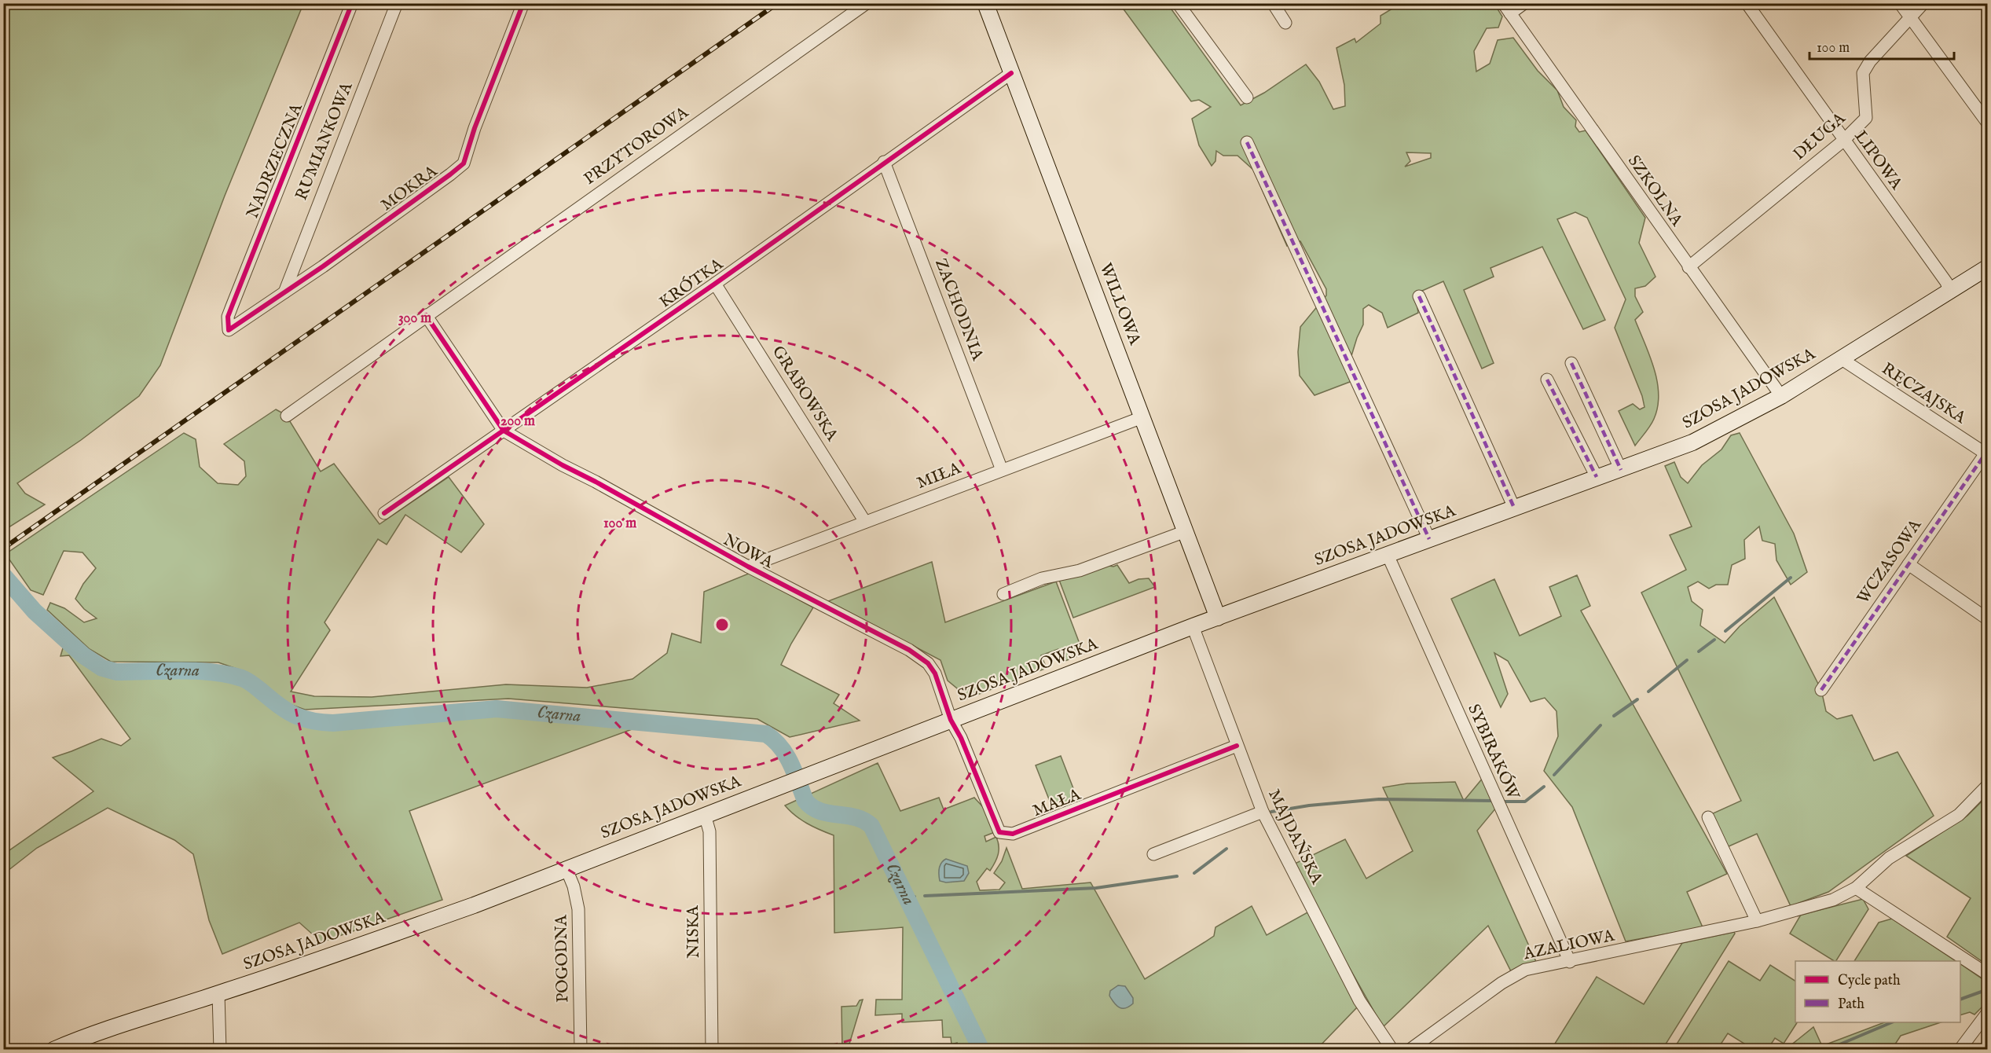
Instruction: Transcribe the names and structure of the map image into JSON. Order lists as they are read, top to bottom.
{
  "streets": {
    "main road": ["WILLOWA", "SZOSA JADOWSKA"],
    "street": [
      "DŁUGA",
      "RUMIANKOWA",
      "PRZYTOROWA",
      "LIPOWA",
      "NADRZECZNA",
      "MOKRA",
      "SZKOLNA",
      "KRÓTKA",
      "ZACHODNIA",
      "GRABOWSKA",
      "RĘCZAJSKA",
      "MIŁA",
      "NOWA",
      "WCZASOWA",
      "SYBIRAKÓW",
      "MAŁA",
      "MAJDAŃSKA",
      "NISKA",
      "AZALIOWA",
      "POGODNA"
    ]
  },
  "crossings": [
    ["DŁUGA", "LIPOWA"],
    ["DŁUGA", "SZKOLNA"],
    ["RUMIANKOWA", "MOKRA"],
    ["LIPOWA", "SZOSA JADOWSKA"],
    ["NADRZECZNA", "MOKRA"],
    ["SZKOLNA", "SZOSA JADOWSKA"],
    ["KRÓTKA", "WILLOWA"],
    ["KRÓTKA", "ZACHODNIA"],
    ["KRÓTKA", "GRABOWSKA"],
    ["KRÓTKA", "NOWA"],
    ["WILLOWA", "SZOSA JADOWSKA"],
    ["WILLOWA", "MIŁA"],
    ["ZACHODNIA", "MIŁA"],
    ["SZOSA JADOWSKA", "RĘCZAJSKA"],
    ["SZOSA JADOWSKA", "NOWA"],
    ["SZOSA JADOWSKA", "SYBIRAKÓW"],
    ["SZOSA JADOWSKA", "MAŁA"],
    ["SZOSA JADOWSKA", "MAJDAŃSKA"],
    ["SZOSA JADOWSKA", "NISKA"],
    ["SZOSA JADOWSKA", "POGODNA"],
    ["GRABOWSKA", "MIŁA"],
    ["RĘCZAJSKA", "WCZASOWA"],
    ["MIŁA", "NOWA"],
    ["NOWA", "MAŁA"],
    ["SYBIRAKÓW", "AZALIOWA"],
    ["MAŁA", "MAJDAŃSKA"]
  ],
  "water": ["Czarna"],
  "legend": ["Cycle path", "Path"],
  "scale_bar": "100 m",
  "rings": ["300 m", "200 m", "100 m"]
}
